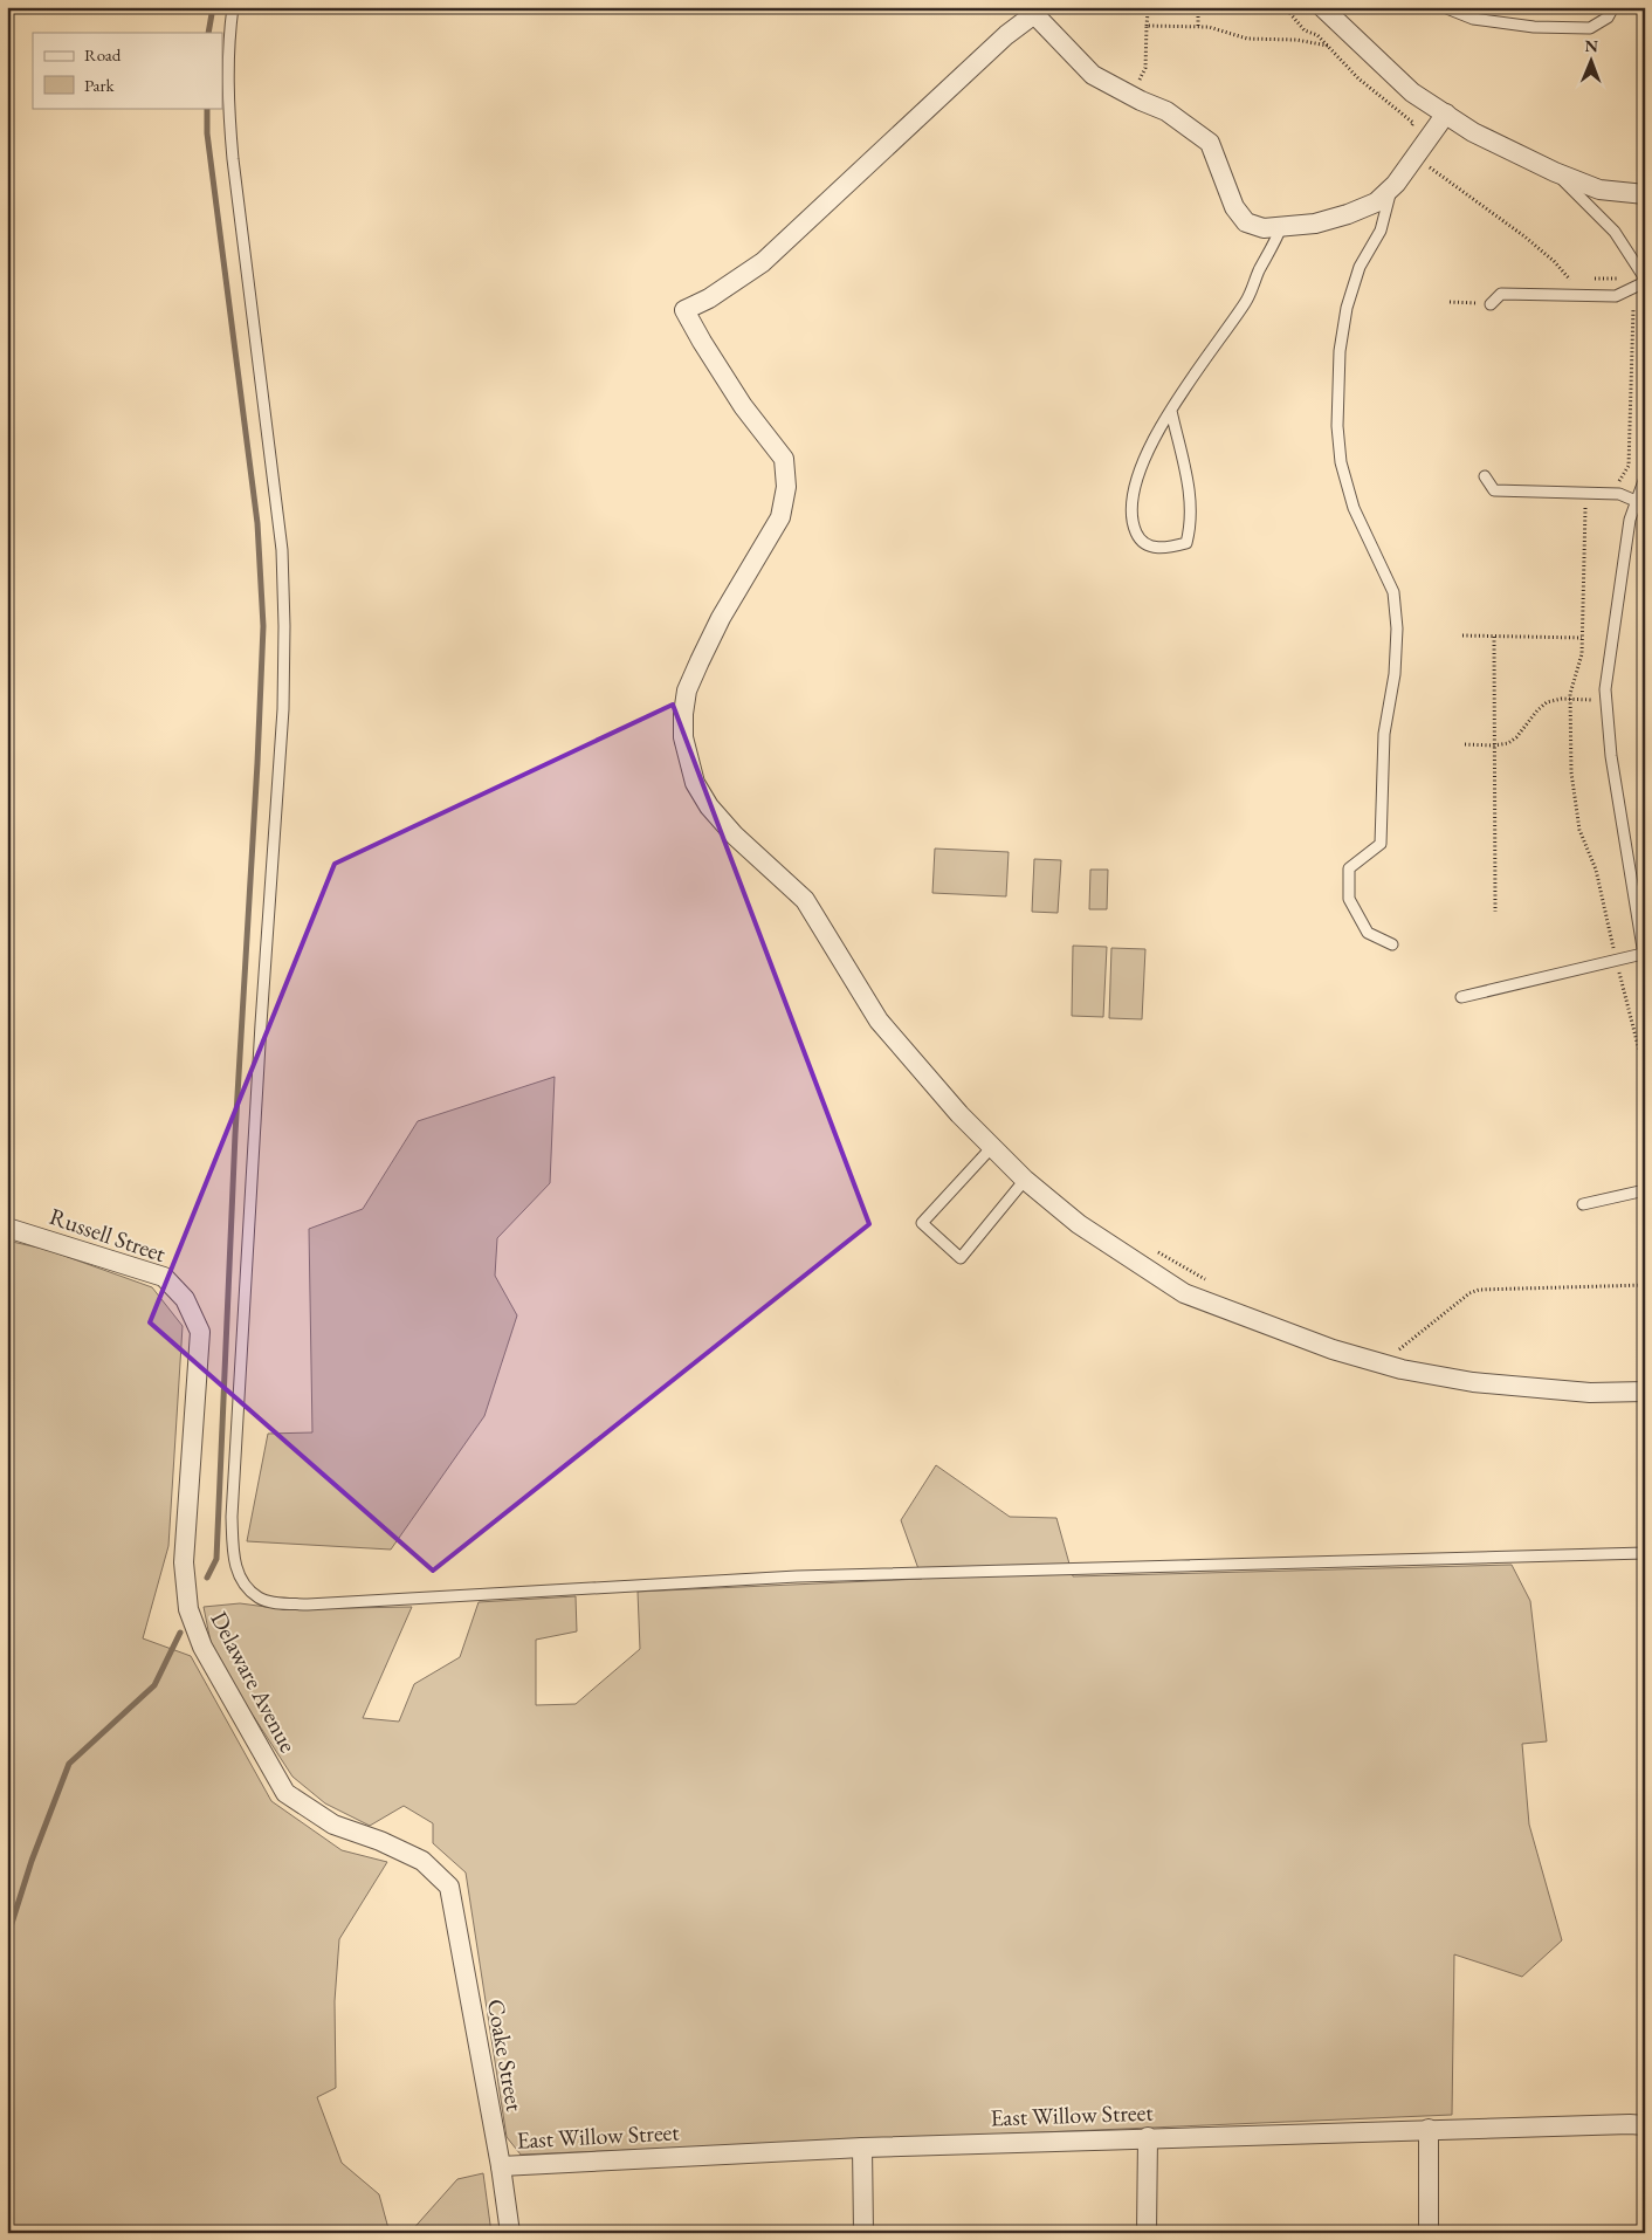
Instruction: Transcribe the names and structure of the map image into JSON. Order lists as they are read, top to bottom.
{
  "streets": {
    "street": [
      "Russell Street",
      "Delaware Avenue",
      "Coake Street",
      "East Willow Street"
    ]
  },
  "crossings": [
    ["Russell Street", "Delaware Avenue"],
    ["Delaware Avenue", "Coake Street"],
    ["Coake Street", "East Willow Street"]
  ],
  "legend": ["Road", "Park"],
  "north": "top"
}
